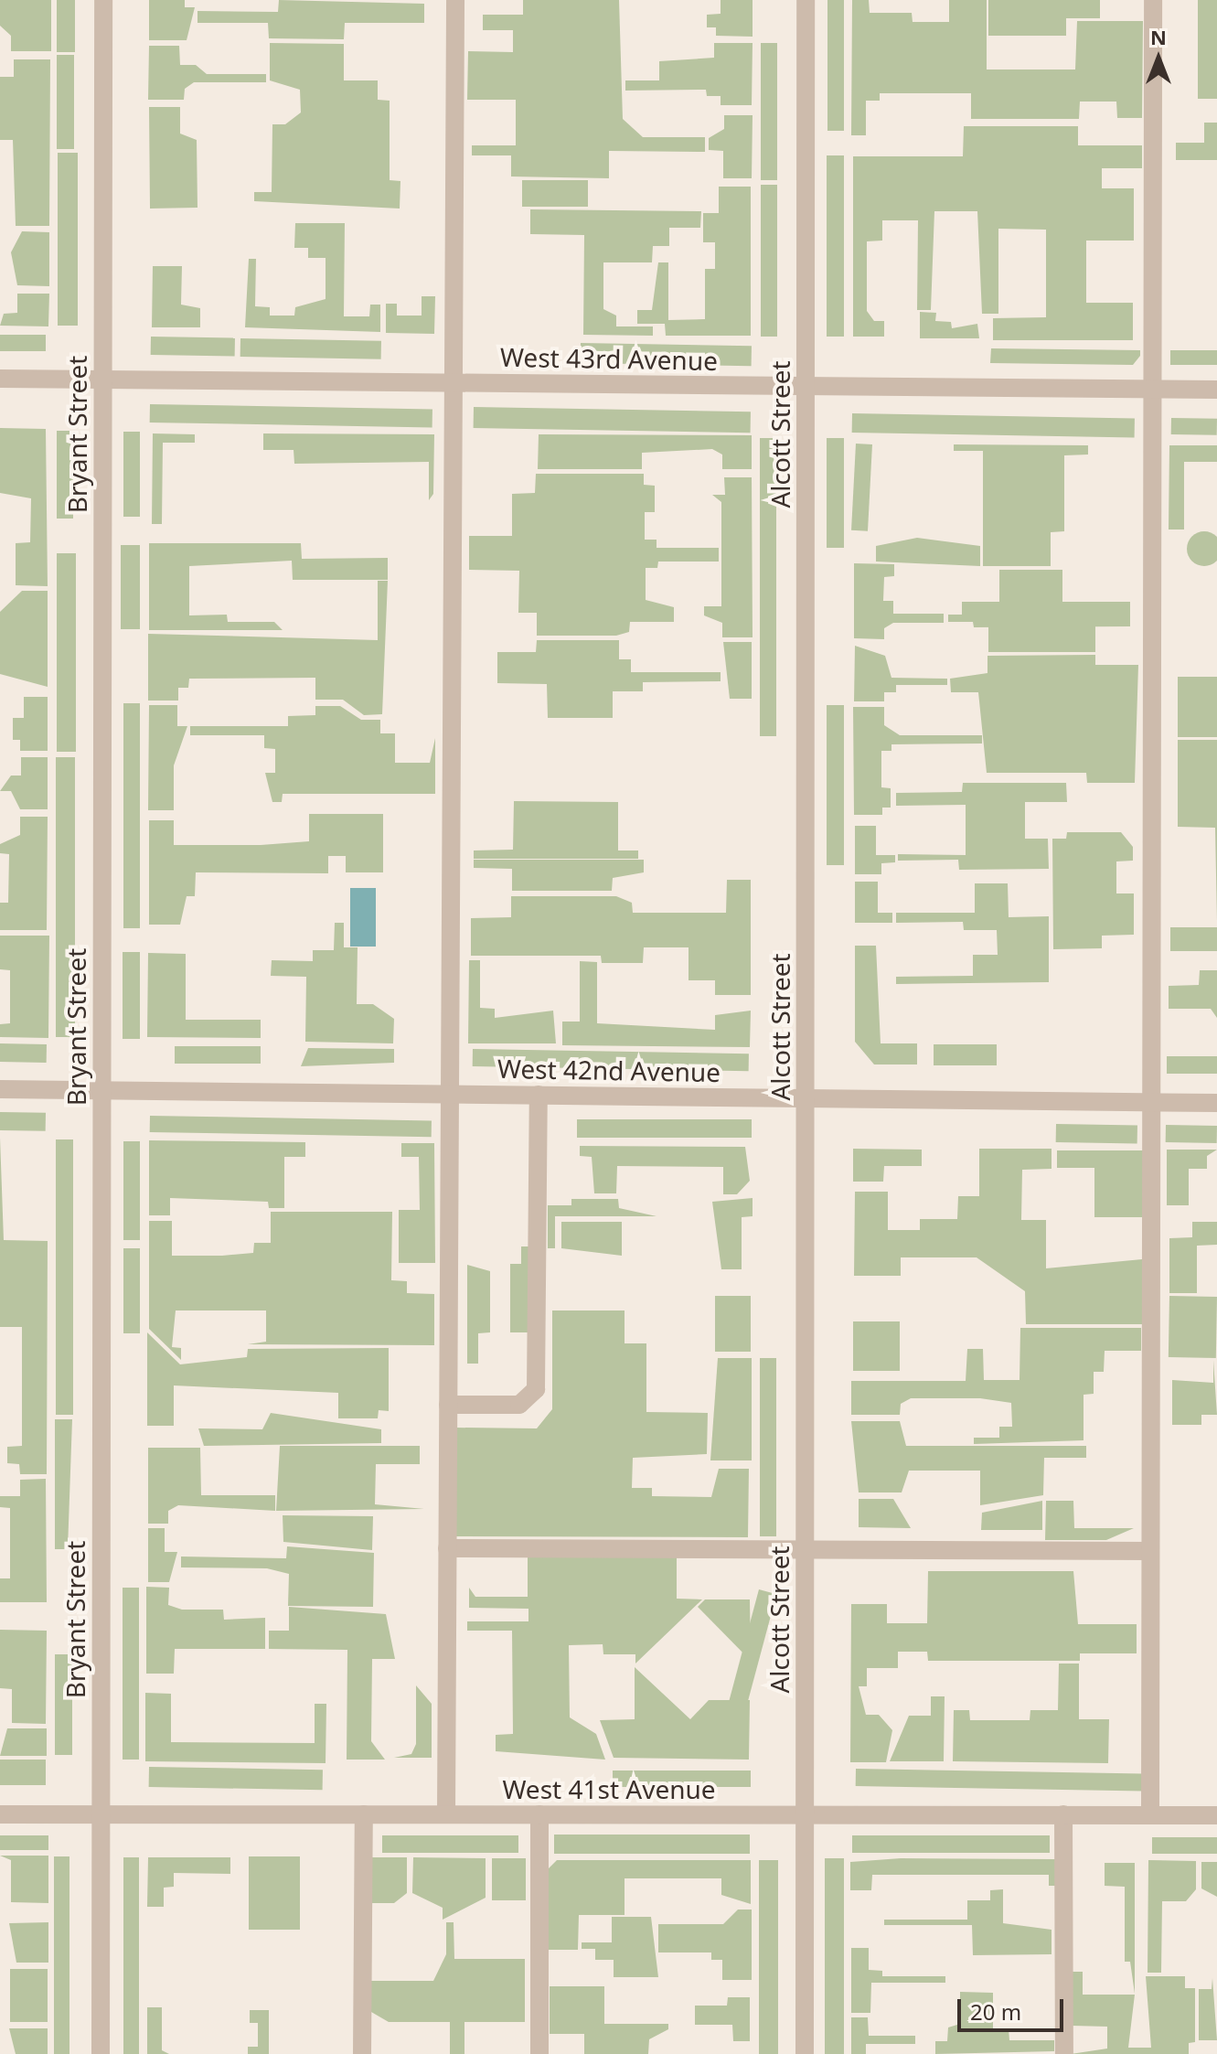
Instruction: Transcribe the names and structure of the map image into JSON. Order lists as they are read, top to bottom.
{
  "streets": {
    "street": [
      "West 43rd Avenue",
      "Bryant Street",
      "Alcott Street",
      "West 42nd Avenue",
      "West 41st Avenue"
    ]
  },
  "crossings": [
    ["West 43rd Avenue", "Bryant Street"],
    ["West 43rd Avenue", "Alcott Street"],
    ["Bryant Street", "West 42nd Avenue"],
    ["Bryant Street", "West 41st Avenue"],
    ["Alcott Street", "West 42nd Avenue"],
    ["Alcott Street", "West 41st Avenue"]
  ],
  "scale_bar": "20 m",
  "north": "top"
}
